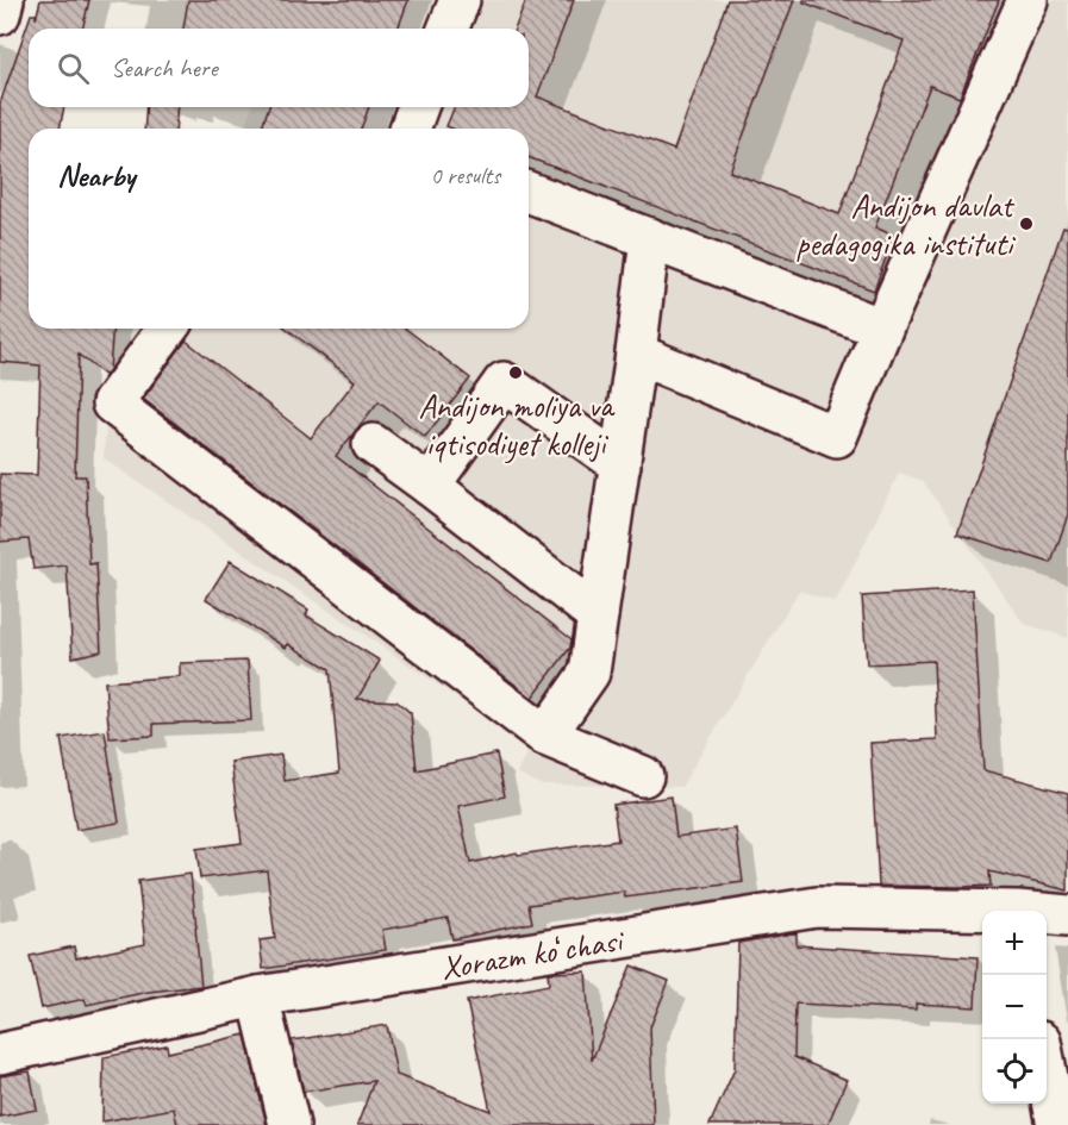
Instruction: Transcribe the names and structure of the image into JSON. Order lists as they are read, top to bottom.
{
  "streets": {
    "street": ["Xorazm koʻchasi"]
  },
  "places": ["Andijon davlat pedagogika instituti", "Andijon moliya va iqtisodiyet kolleji"],
  "page": {
    "search": "Search here",
    "heading": ["Nearby", "0 results"],
    "map_buttons": ["+", "−"]
  }
}
